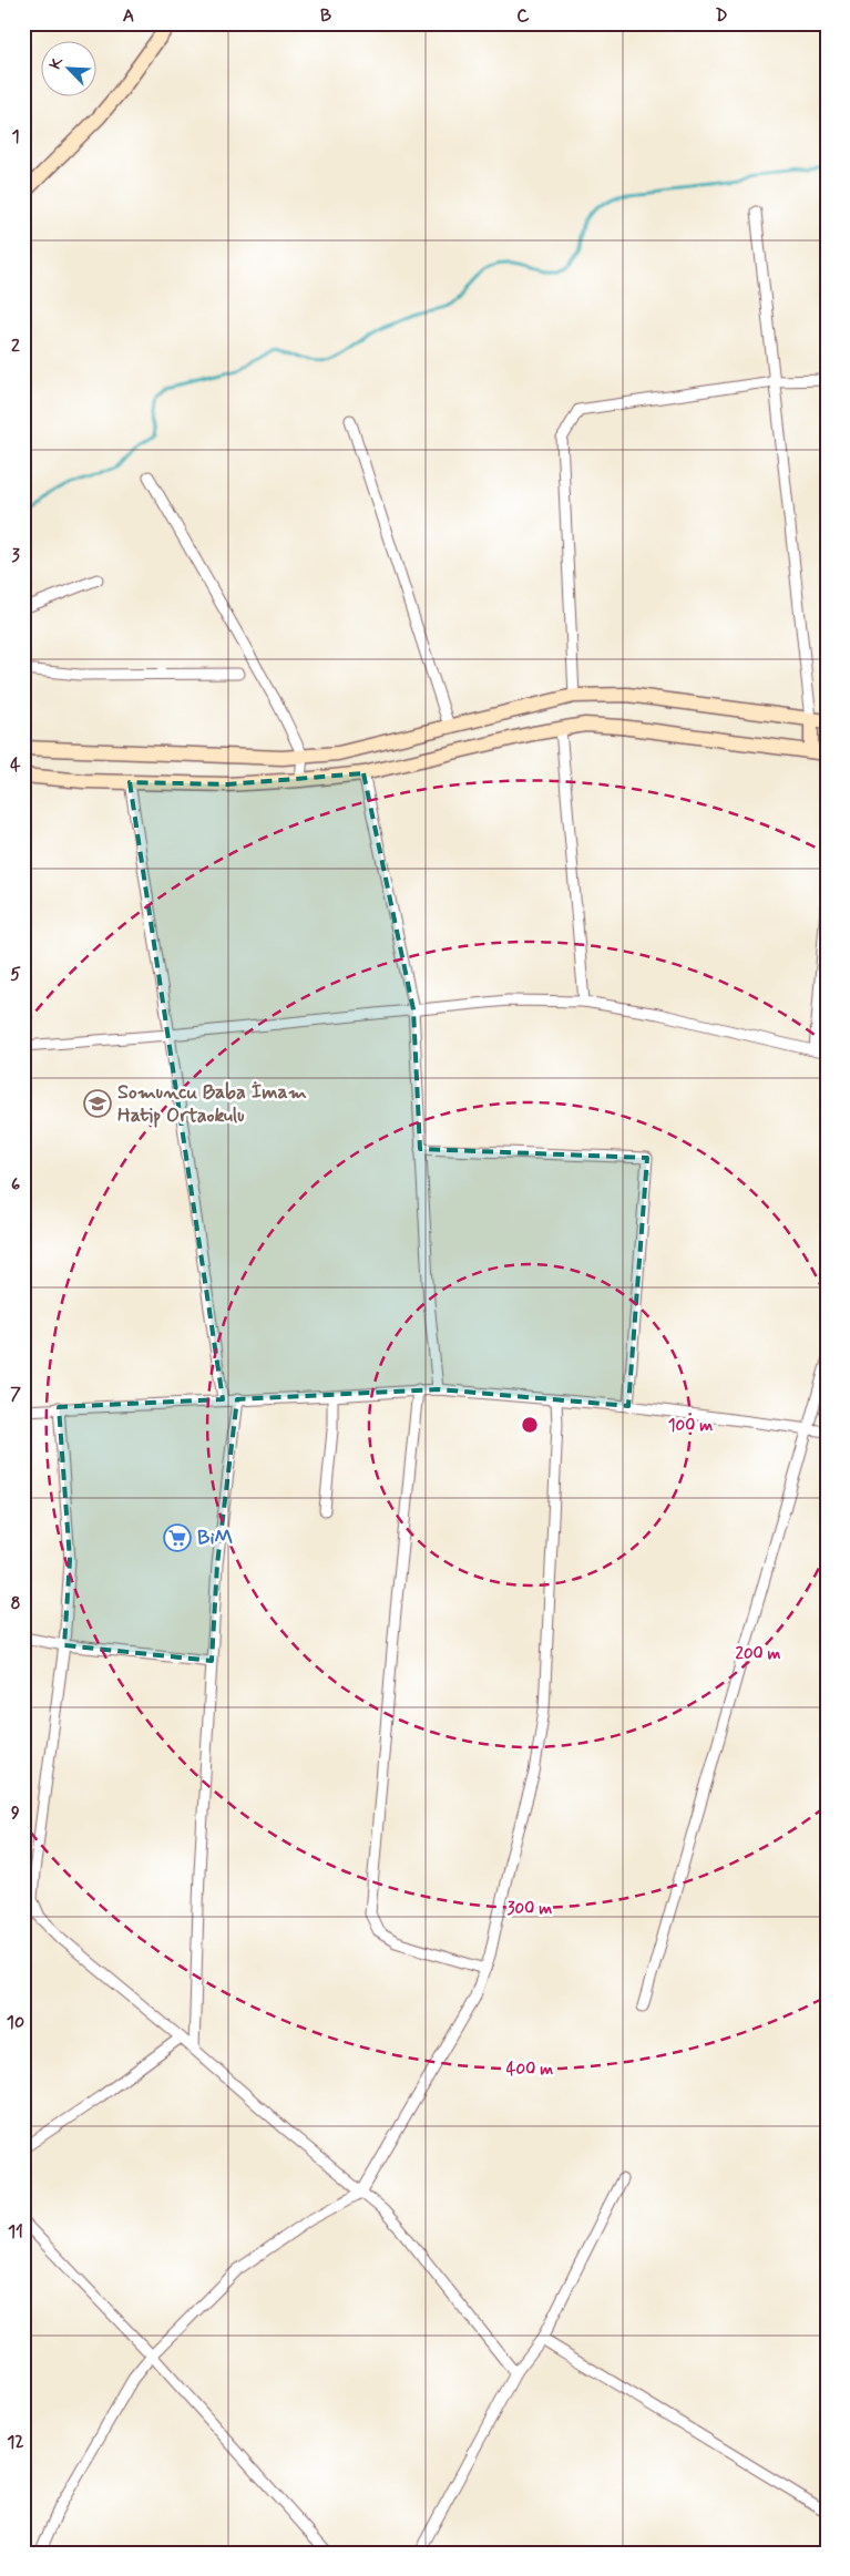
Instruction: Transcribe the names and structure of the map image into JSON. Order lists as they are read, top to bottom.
{
  "places": {
    "school or university": ["Somuncu Baba İmam Hatip Ortaokulu"],
    "supermarket": ["BiM"]
  },
  "north": "top left",
  "grid": {
    "columns": [
      "A",
      "B",
      "C",
      "D"
    ],
    "rows": [
      "1",
      "2",
      "3",
      "4",
      "5",
      "6",
      "7",
      "8",
      "9",
      "10",
      "11",
      "12"
    ]
  },
  "rings": [
    "100 m",
    "200 m",
    "300 m",
    "400 m"
  ]
}
